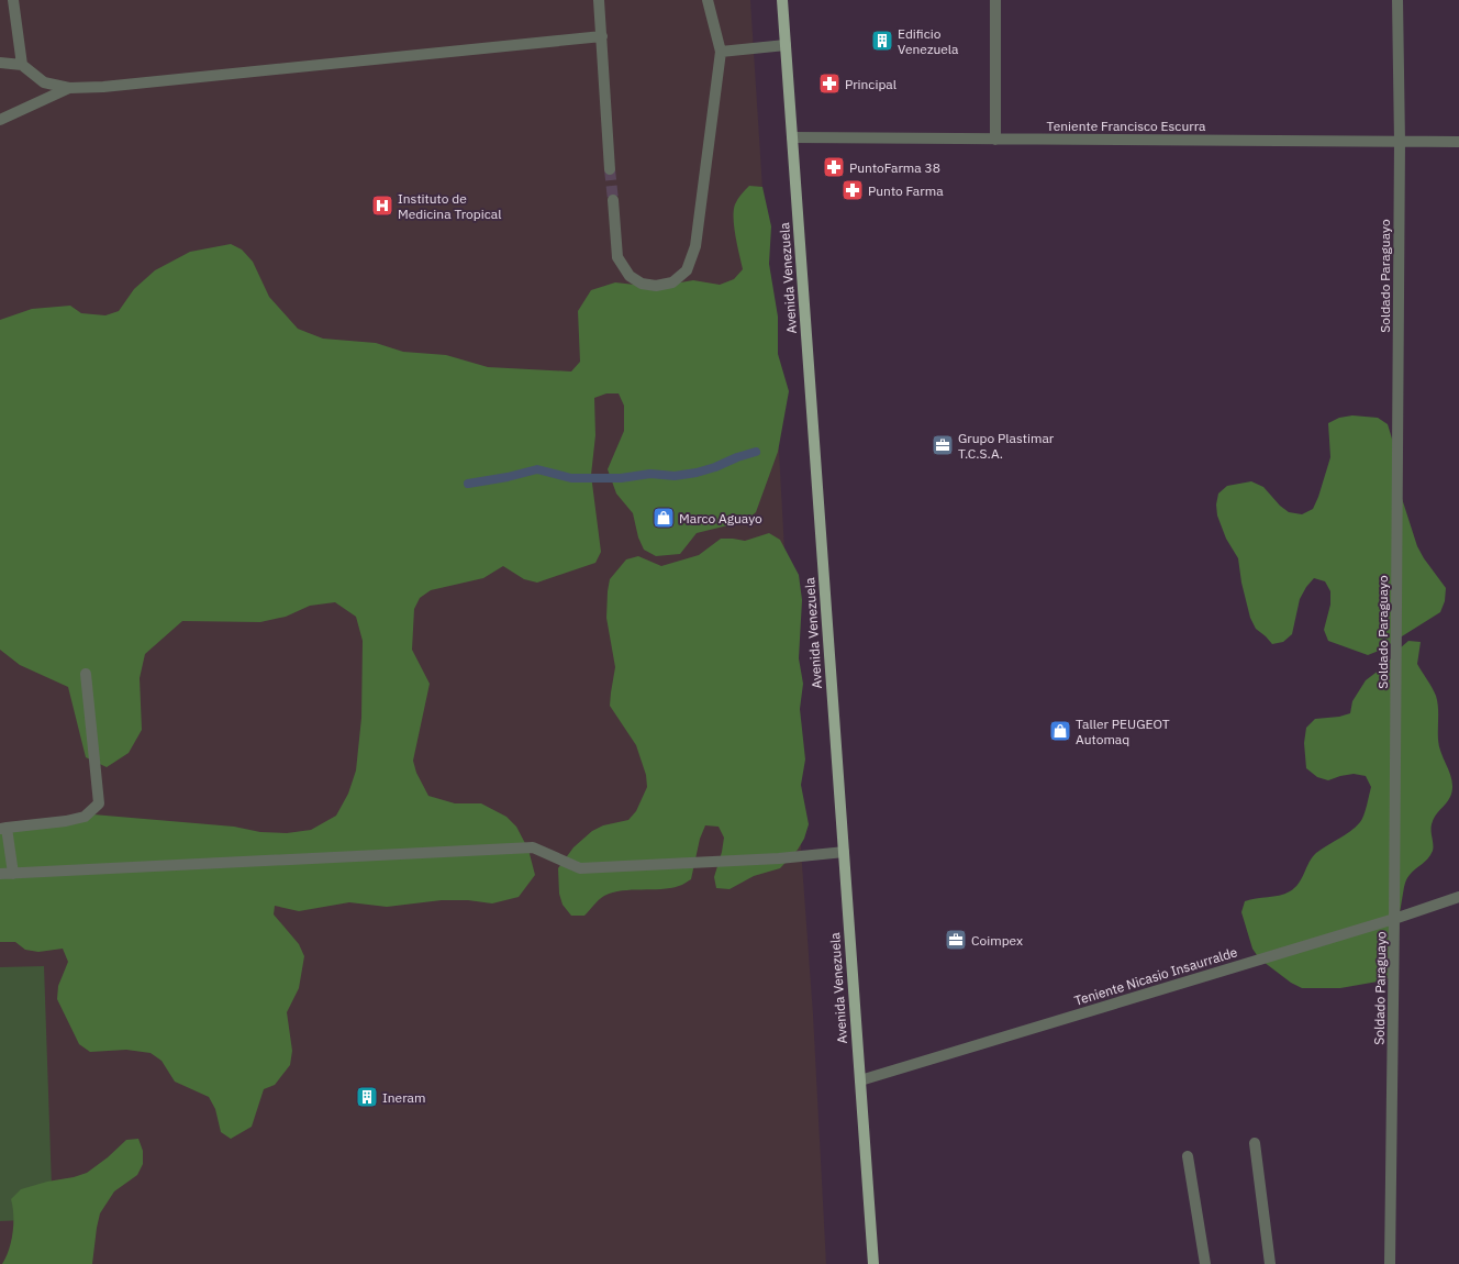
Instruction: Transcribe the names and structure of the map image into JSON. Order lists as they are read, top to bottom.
{
  "streets": {
    "main road": ["Avenida Venezuela"],
    "street": ["Teniente Francisco Escurra", "Soldado Paraguayo", "Teniente Nicasio Insaurralde"]
  },
  "crossings": [
    ["Teniente Francisco Escurra", "Soldado Paraguayo"],
    ["Teniente Francisco Escurra", "Avenida Venezuela"],
    ["Soldado Paraguayo", "Teniente Nicasio Insaurralde"],
    ["Avenida Venezuela", "Teniente Nicasio Insaurralde"]
  ],
  "places": {
    "building": ["Edificio Venezuela", "Ineram"],
    "pharmacy": ["Principal", "PuntoFarma 38", "Punto Farma"],
    "hospital": ["Instituto de Medicina Tropical"],
    "office": ["Grupo Plastimar T.C.S.A.", "Coimpex"],
    "shop": ["Marco Aguayo", "Taller PEUGEOT Automaq"]
  }
}
